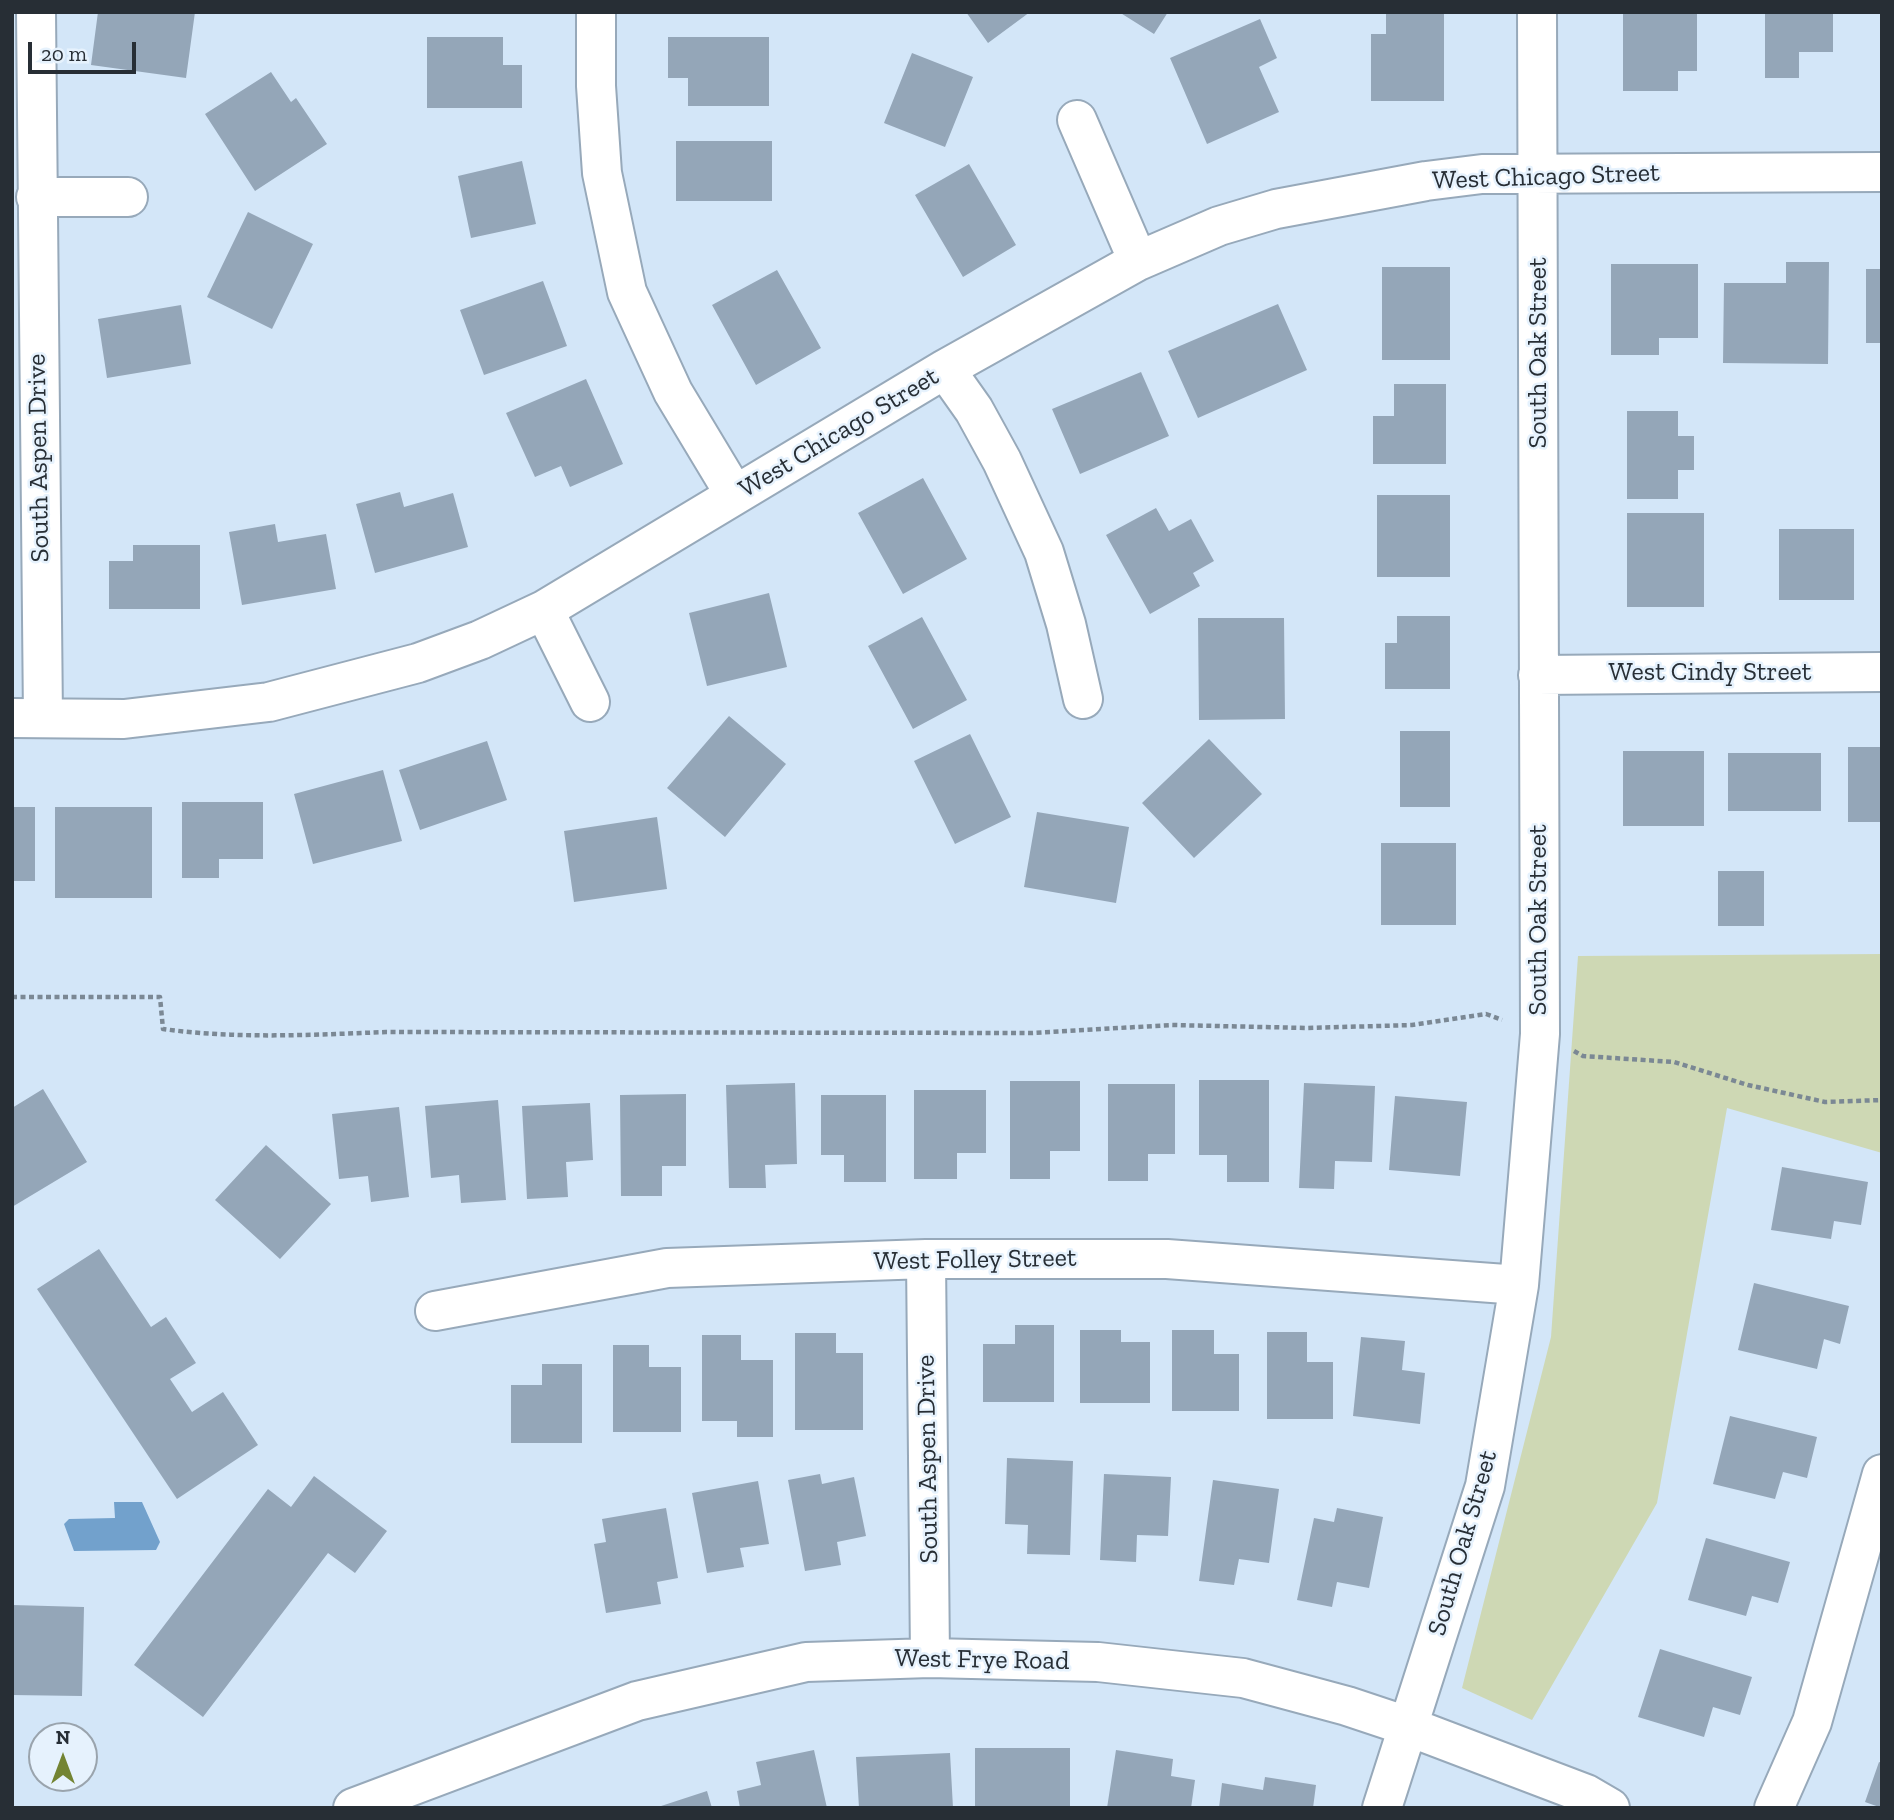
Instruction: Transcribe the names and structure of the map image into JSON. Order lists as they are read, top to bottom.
{
  "streets": {
    "street": [
      "West Chicago Street",
      "South Oak Street",
      "South Aspen Drive",
      "West Cindy Street",
      "West Folley Street",
      "West Frye Road"
    ]
  },
  "crossings": [
    ["West Chicago Street", "South Oak Street"],
    ["West Chicago Street", "South Aspen Drive"],
    ["South Oak Street", "West Cindy Street"],
    ["South Oak Street", "West Folley Street"],
    ["South Oak Street", "West Frye Road"],
    ["South Aspen Drive", "West Folley Street"],
    ["South Aspen Drive", "West Frye Road"]
  ],
  "scale_bar": "20 m",
  "north": "top"
}
